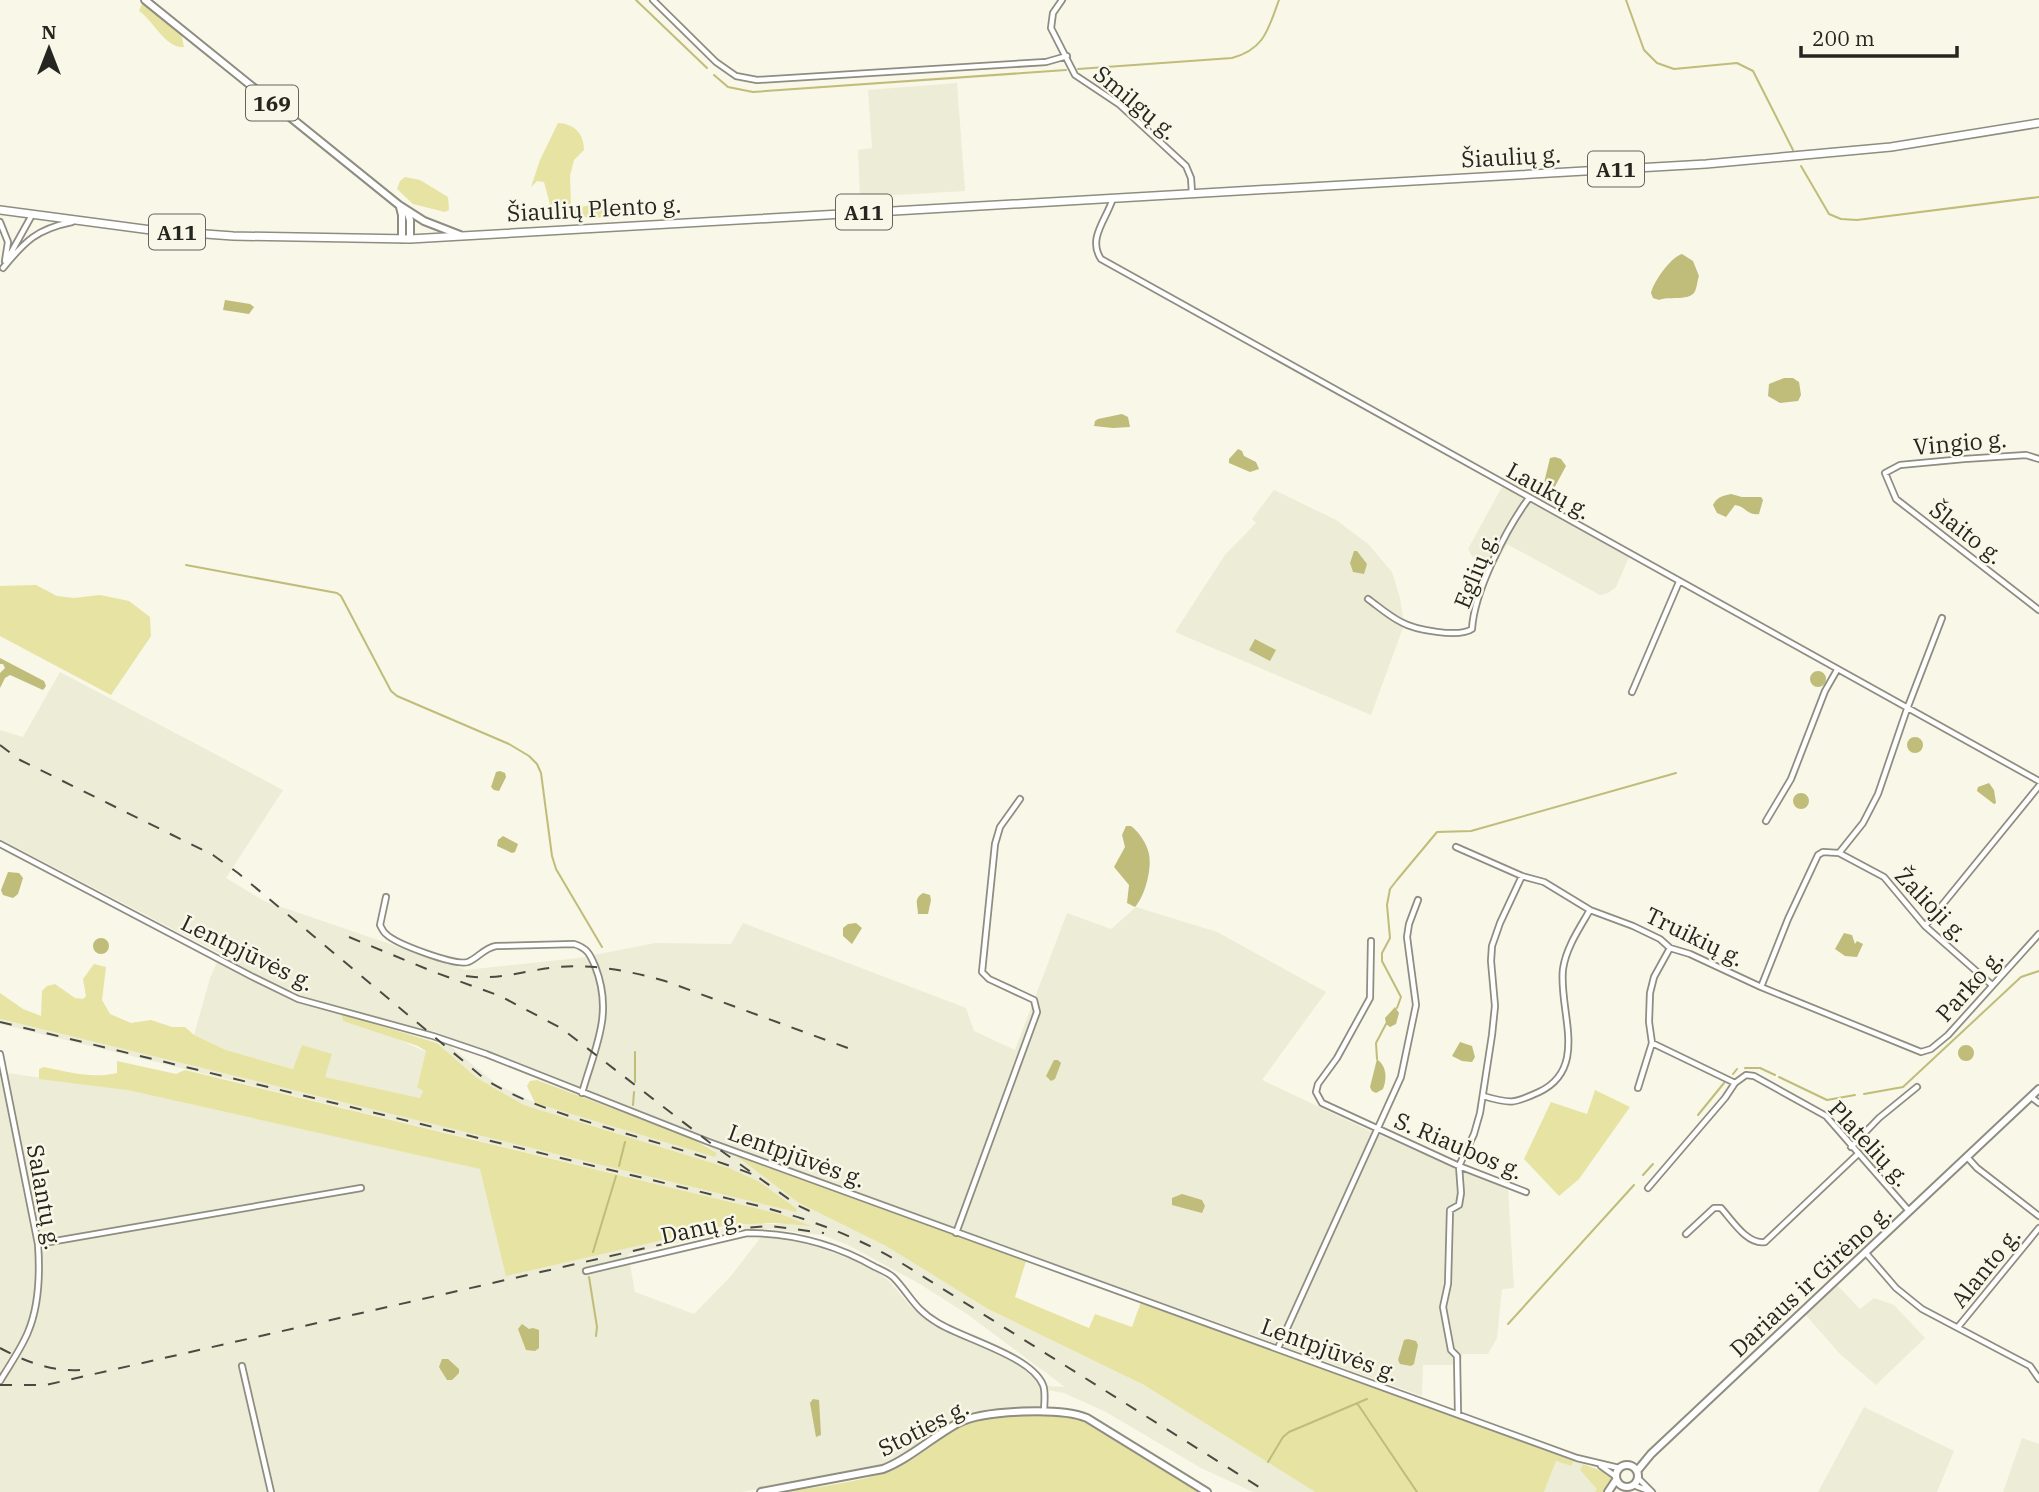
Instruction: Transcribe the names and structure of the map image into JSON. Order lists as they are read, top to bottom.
{
  "streets": {
    "highway": ["Šiaulių g.", "A11", "Šiaulių Plento g."],
    "main road": ["169", "Dariaus ir Girėno g.", "Stoties g."],
    "street": [
      "Smilgų g.",
      "Vingio g.",
      "Laukų g.",
      "Šlaito g.",
      "Eglių g.",
      "Žalioji g.",
      "Truikių g.",
      "Lentpjūvės g.",
      "Parko g.",
      "Platelių g.",
      "S. Riaubos g.",
      "Salantų g.",
      "Danų g.",
      "Alanto g."
    ]
  },
  "crossings": [
    ["Smilgų g.", "Šiaulių g."],
    ["Smilgų g.", "Šiaulių Plento g."],
    ["Šiaulių g.", "Šiaulių Plento g."],
    ["Šiaulių Plento g.", "Laukų g."],
    ["Vingio g.", "Šlaito g."],
    ["Laukų g.", "Eglių g."],
    ["Žalioji g.", "Parko g."],
    ["Truikių g.", "Parko g."],
    ["Lentpjūvės g.", "Dariaus ir Girėno g."],
    ["Platelių g.", "Dariaus ir Girėno g."],
    ["Danų g.", "Stoties g."]
  ],
  "scale_bar": "200 m",
  "north": "top"
}
